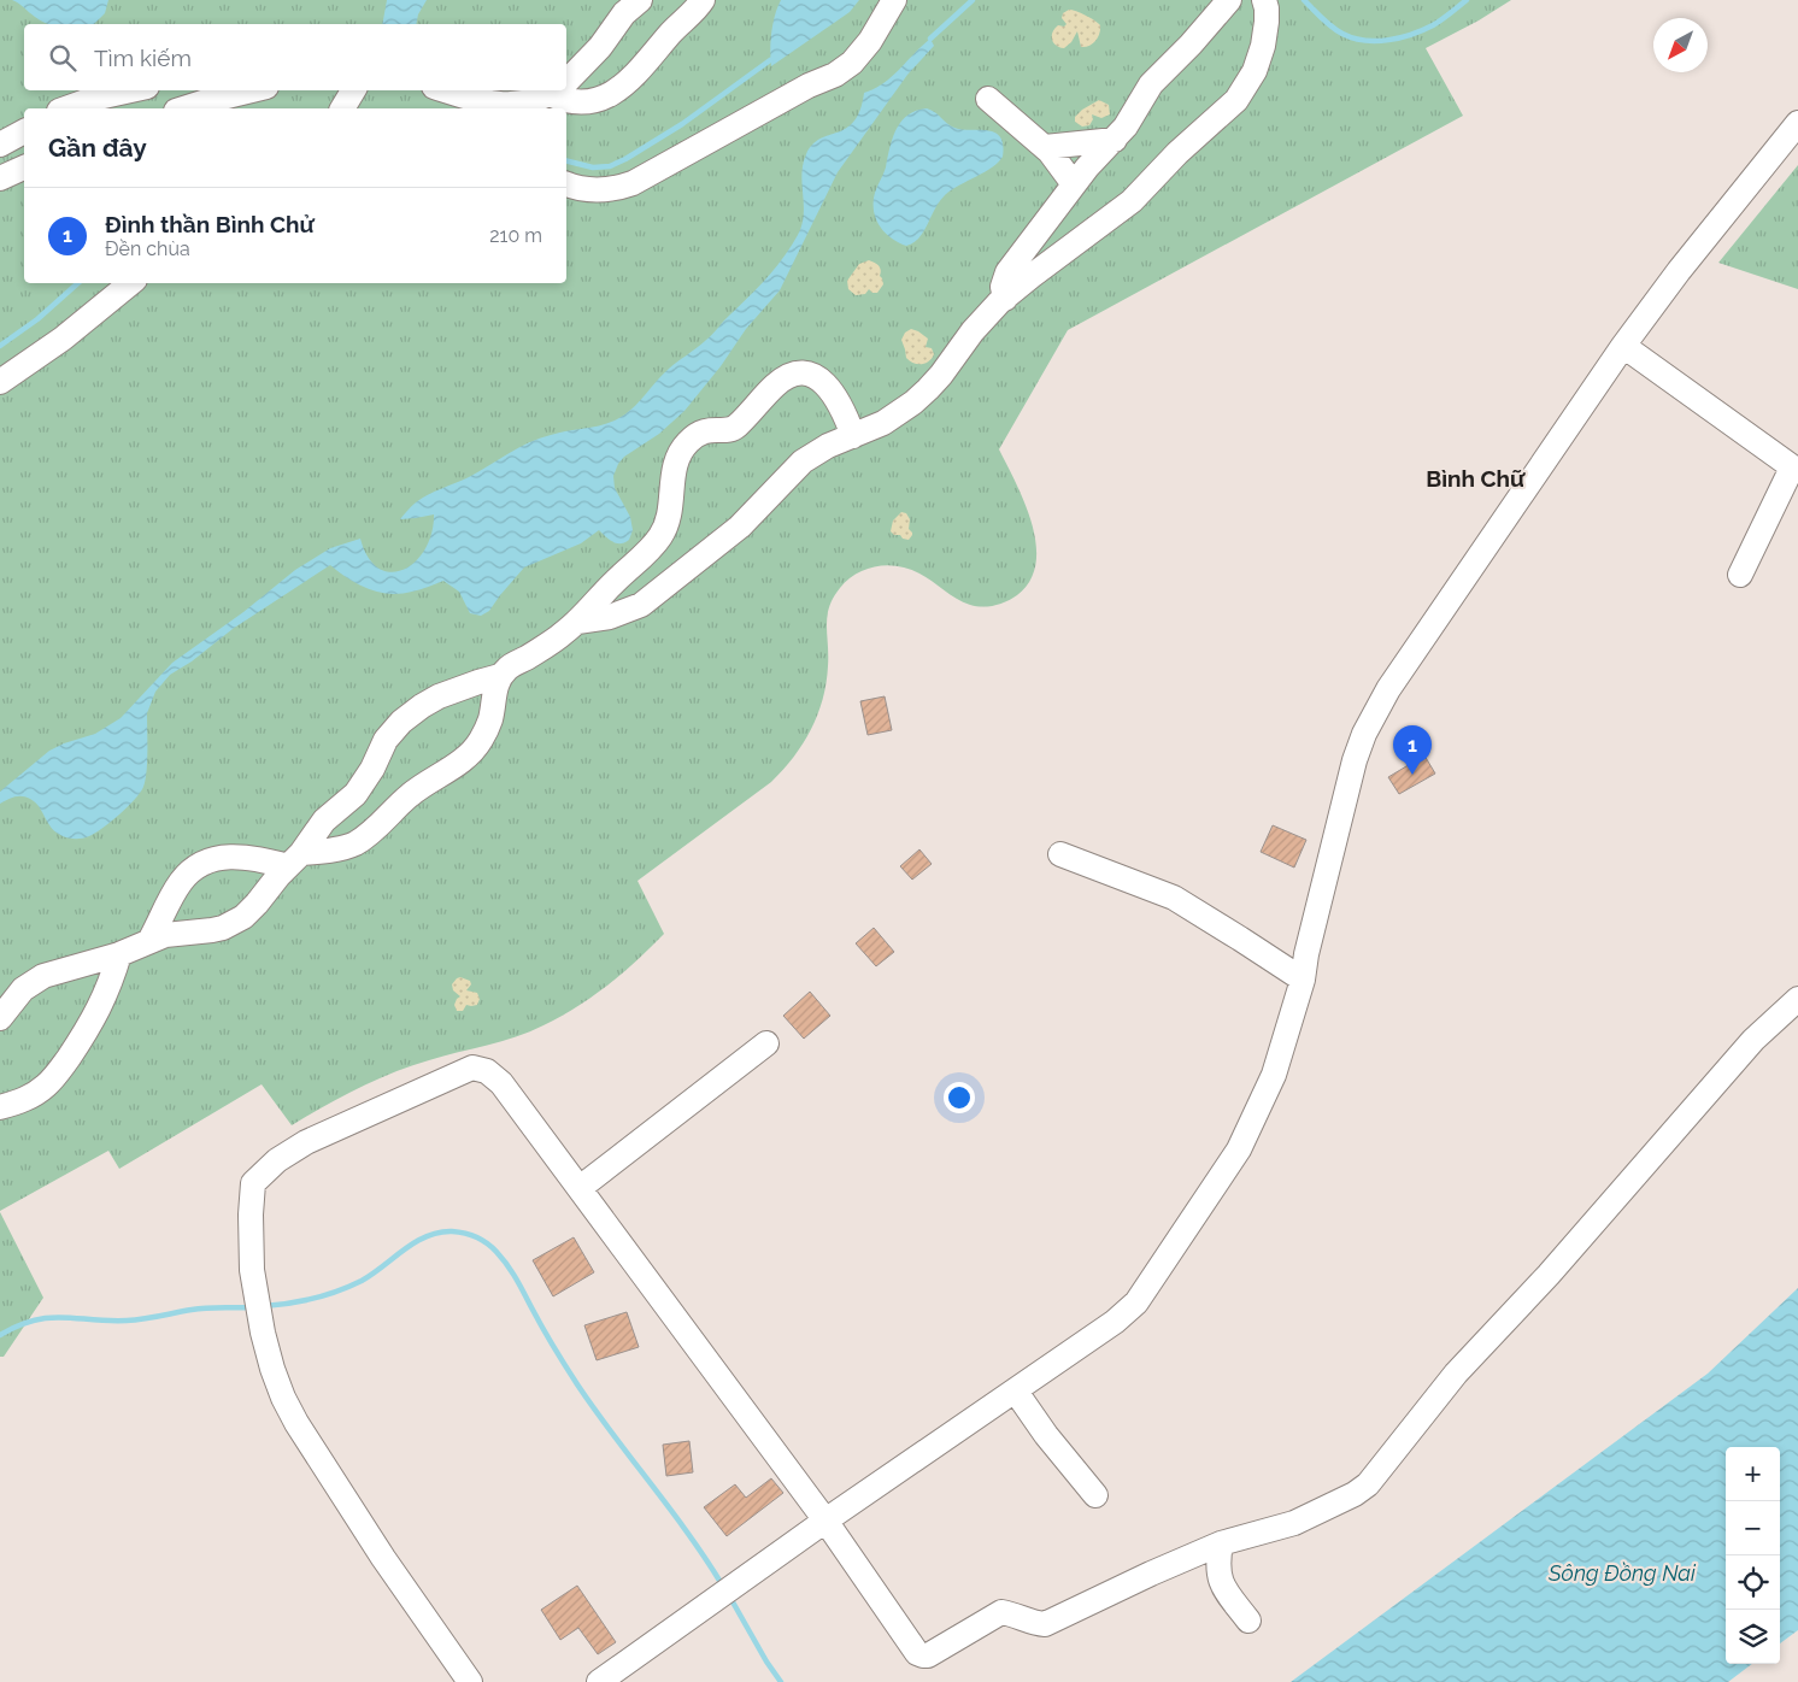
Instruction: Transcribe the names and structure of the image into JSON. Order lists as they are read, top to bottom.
{
  "districts": ["Bình Chữ"],
  "water": ["Sông Đồng Nai"],
  "north": "bottom left",
  "page": {
    "search": "Tìm kiếm",
    "heading": "Gần đây",
    "list": [
      {
        "mark": "1",
        "name": "Đình thần Bình Chử",
        "note": "Đền chùa",
        "value": "210 m"
      }
    ],
    "pins": "1",
    "map_buttons": ["+", "−"]
  }
}
